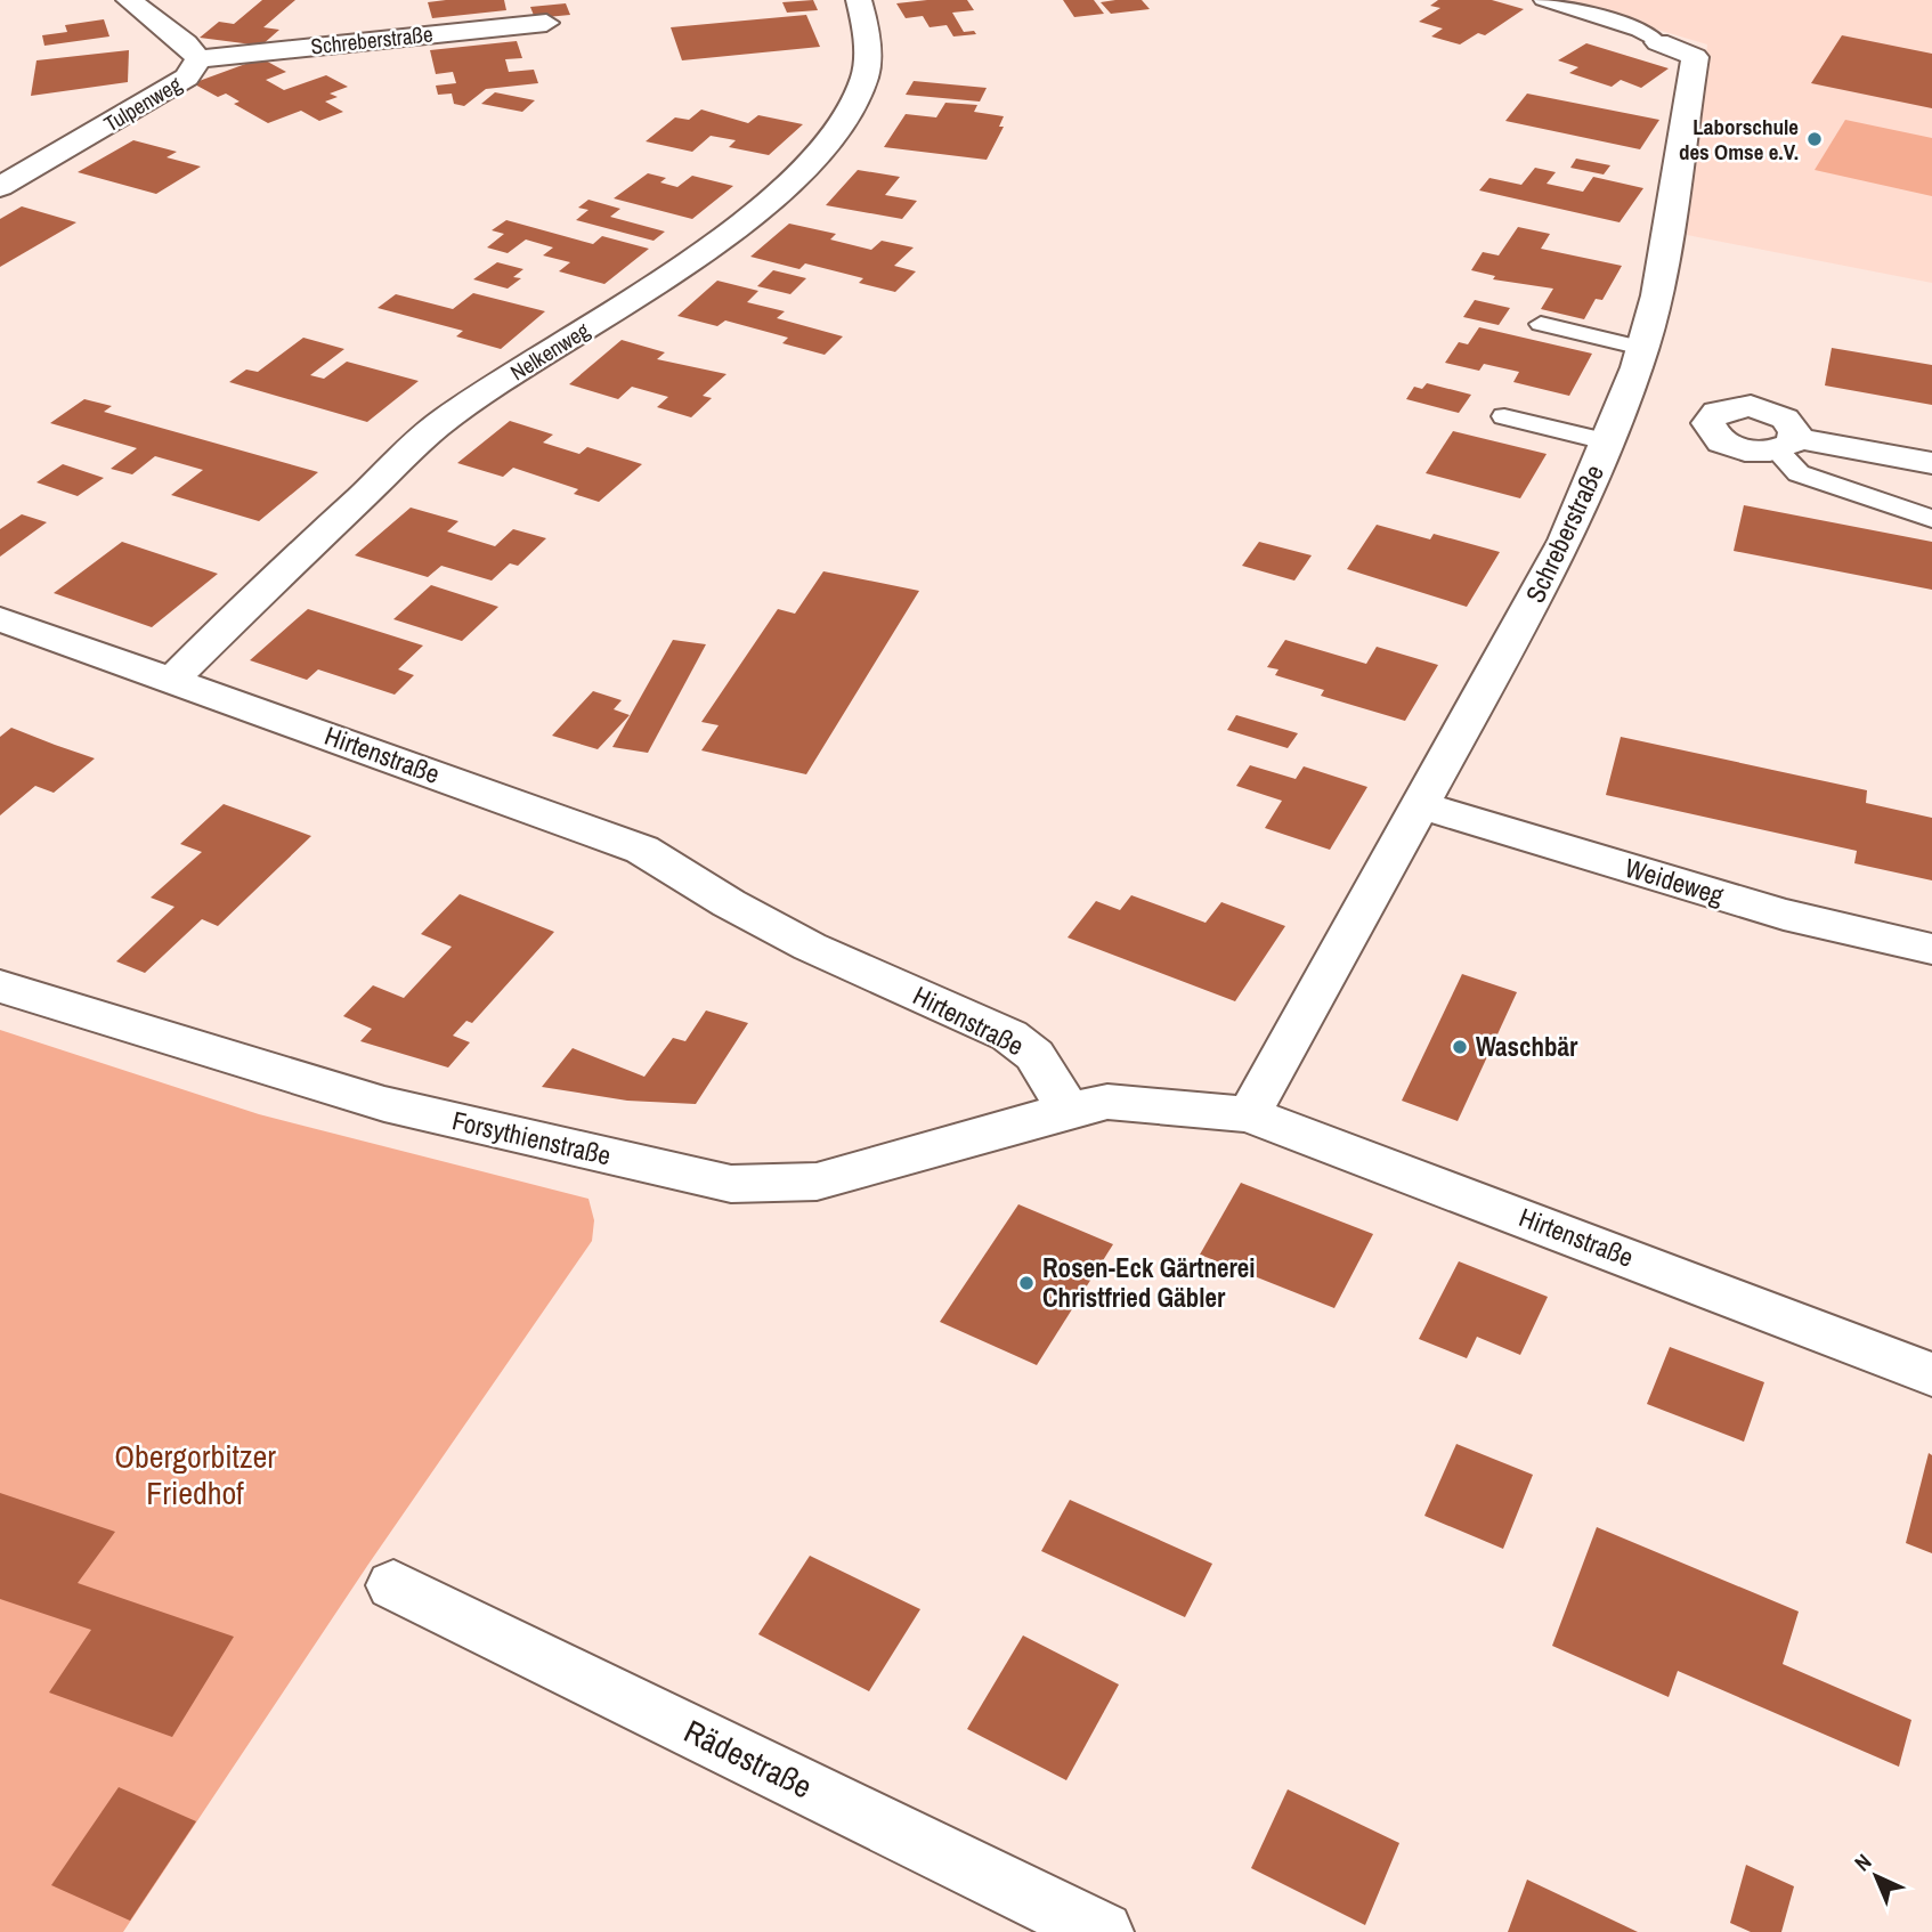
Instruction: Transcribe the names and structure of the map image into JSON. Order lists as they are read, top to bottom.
{
  "streets": {
    "street": [
      "Schreberstraße",
      "Tulpenweg",
      "Nelkenweg",
      "Hirtenstraße",
      "Weideweg",
      "Forsythienstraße",
      "Rädestraße"
    ]
  },
  "crossings": [
    ["Schreberstraße", "Tulpenweg"],
    ["Schreberstraße", "Hirtenstraße"],
    ["Schreberstraße", "Weideweg"],
    ["Nelkenweg", "Hirtenstraße"],
    ["Hirtenstraße", "Forsythienstraße"]
  ],
  "parks": ["Obergorbitzer Friedhof"],
  "places": ["Laborschule des Omse e.V.", "Waschbär", "Rosen-Eck Gärtnerei Christfried Gäbler"],
  "north": "top left"
}
